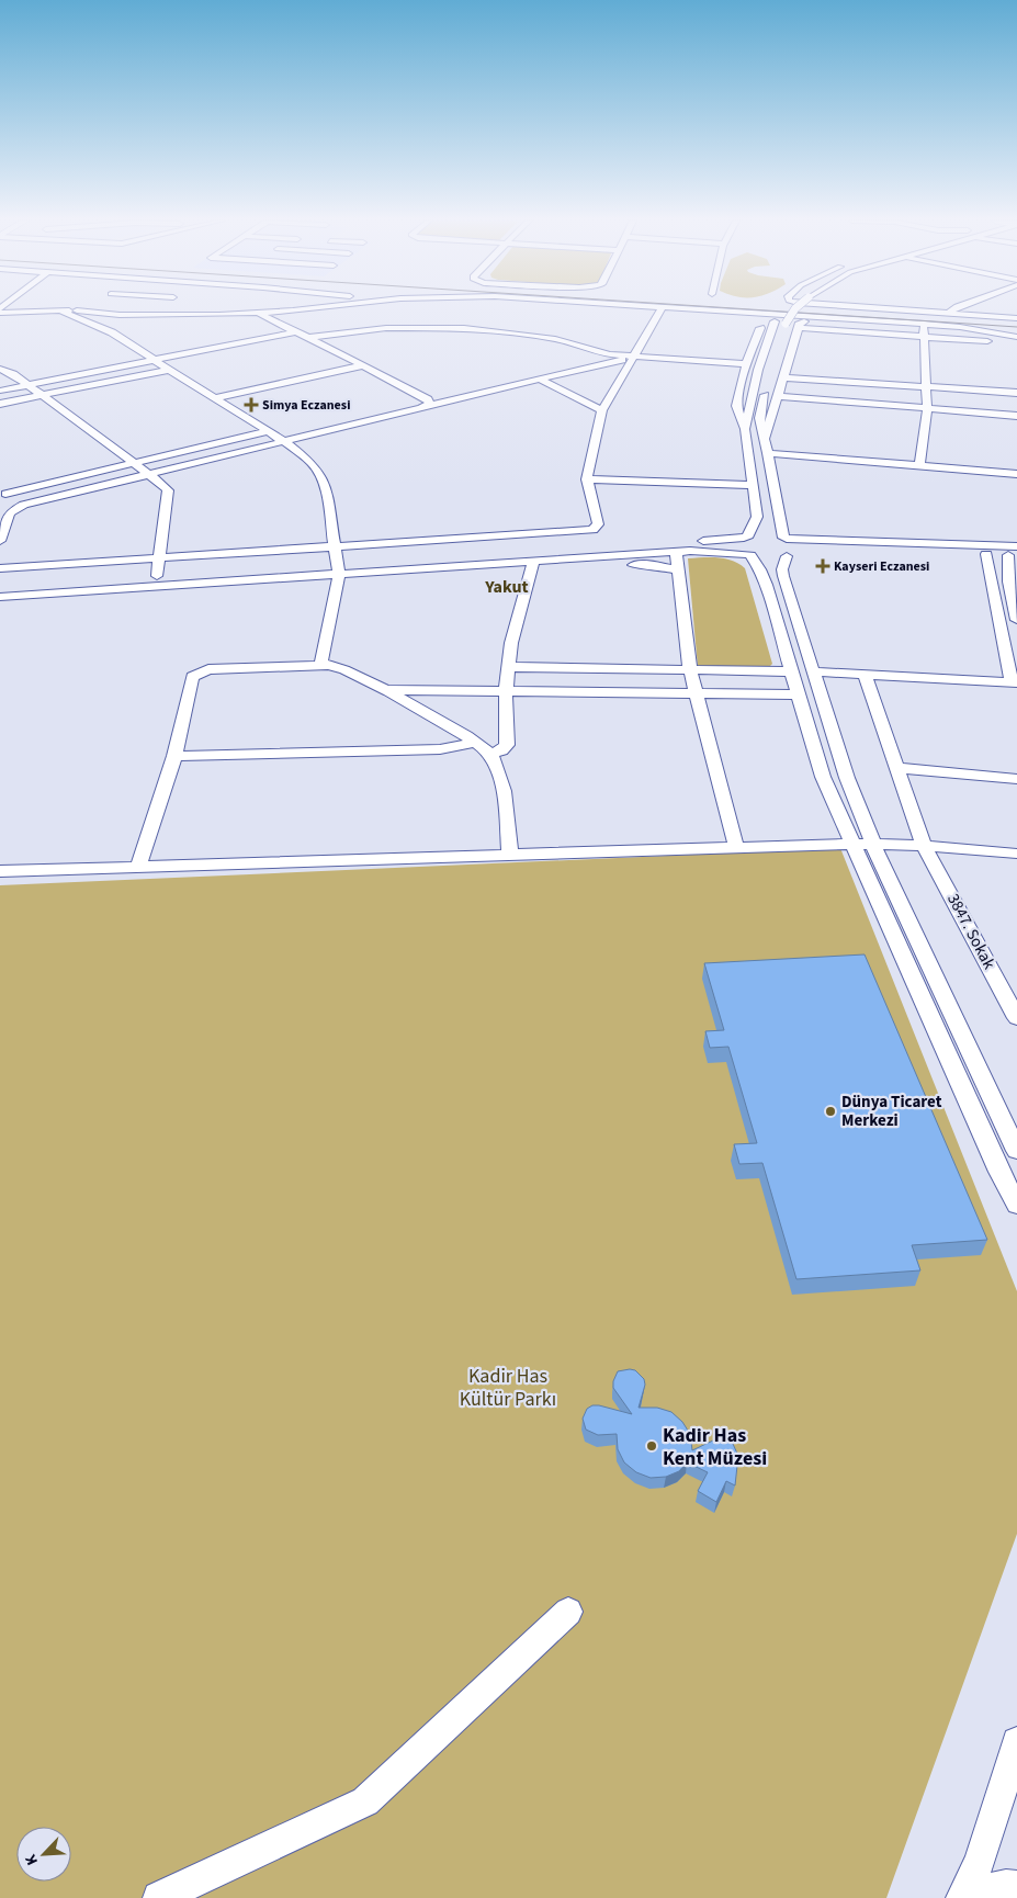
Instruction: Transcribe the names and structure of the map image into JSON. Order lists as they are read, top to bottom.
{
  "streets": {
    "street": ["3847. Sokak"]
  },
  "districts": ["Yakut"],
  "parks": ["Kadir Has Kültür Parkı"],
  "places": {
    "health": ["Simya Eczanesi", "Kayseri Eczanesi"],
    "other": ["Dünya Ticaret Merkezi", "Kadir Has Kent Müzesi"]
  },
  "north": "bottom left"
}
